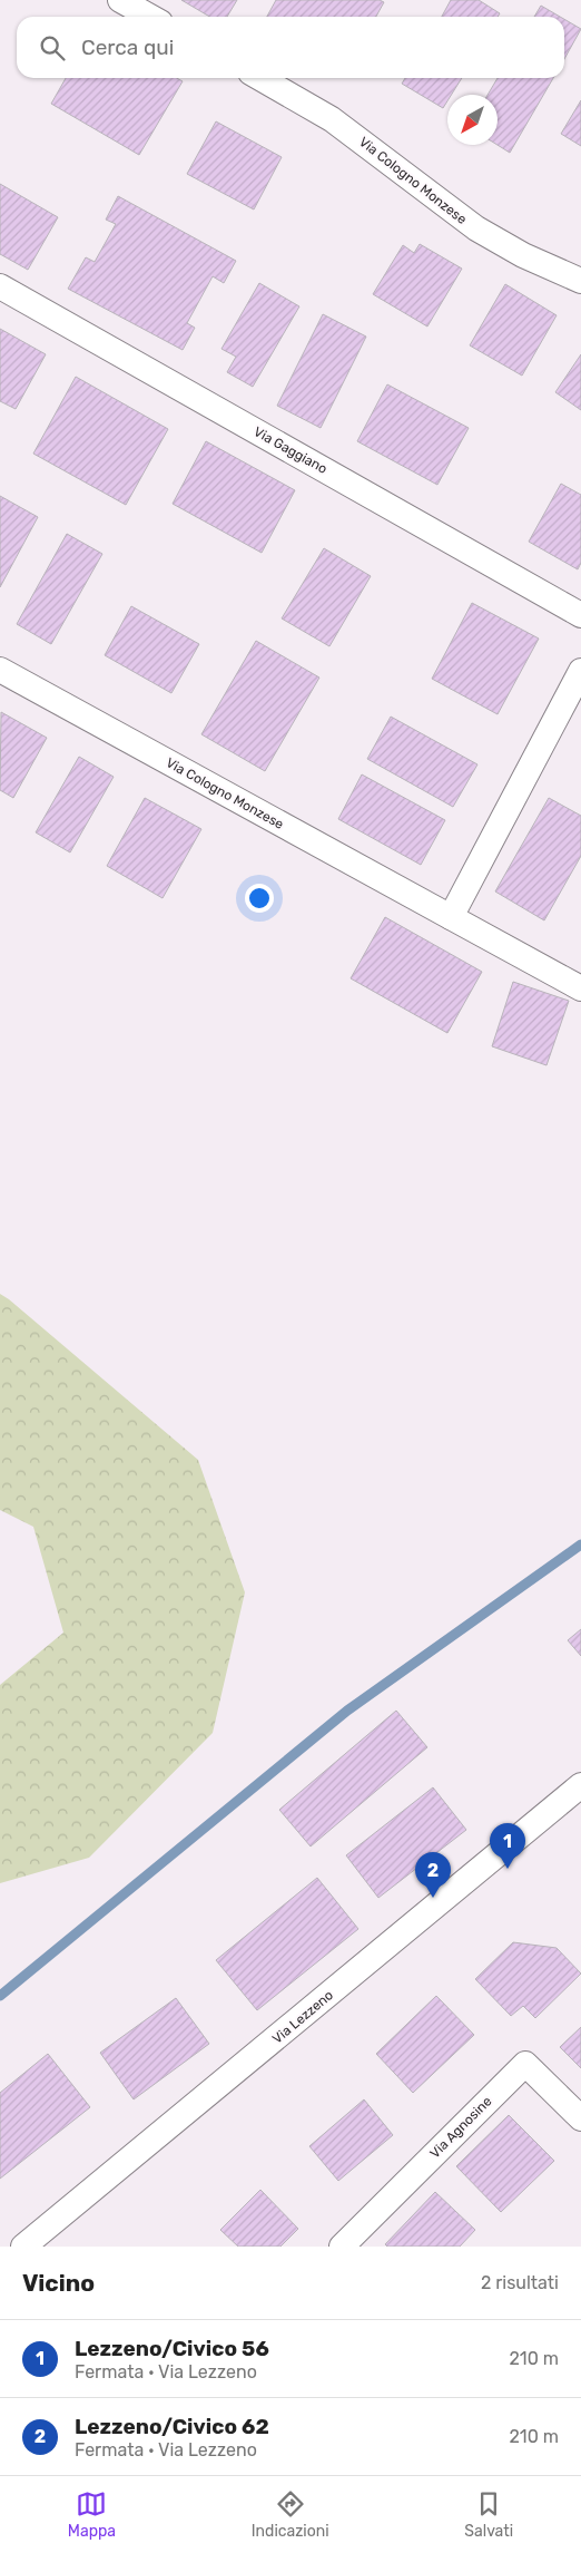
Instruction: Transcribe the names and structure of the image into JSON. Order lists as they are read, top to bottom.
{
  "streets": {
    "street": [
      "Via Cologno Monzese",
      "Via Gaggiano",
      "Via Lezzeno",
      "Via Agnosine"
    ]
  },
  "north": "bottom left",
  "page": {
    "search": "Cerca qui",
    "pins": ["1", "2"],
    "heading": ["Vicino", "2 risultati"],
    "list": [
      {
        "mark": "1",
        "name": "Lezzeno/Civico 56",
        "note": "Fermata · Via Lezzeno",
        "value": "210 m"
      },
      {
        "mark": "2",
        "name": "Lezzeno/Civico 62",
        "note": "Fermata · Via Lezzeno",
        "value": "210 m"
      }
    ],
    "nav": ["Mappa", "Indicazioni", "Salvati"]
  }
}
